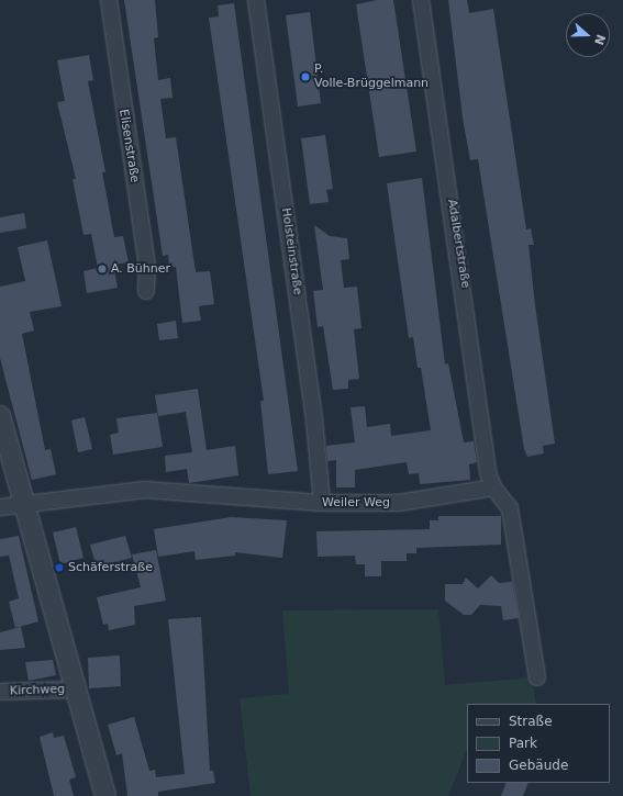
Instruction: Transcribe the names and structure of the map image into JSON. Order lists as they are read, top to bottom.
{
  "streets": {
    "street": [
      "Elisenstraße",
      "Adalbertstraße",
      "Holsteinstraße",
      "Weiler Weg",
      "Kirchweg"
    ]
  },
  "crossings": [
    ["Adalbertstraße", "Weiler Weg"],
    ["Holsteinstraße", "Weiler Weg"]
  ],
  "places": ["P. Volle-Brüggelmann", "A. Bühner", "Schäferstraße"],
  "legend": ["Straße", "Park", "Gebäude"],
  "north": "right"
}
